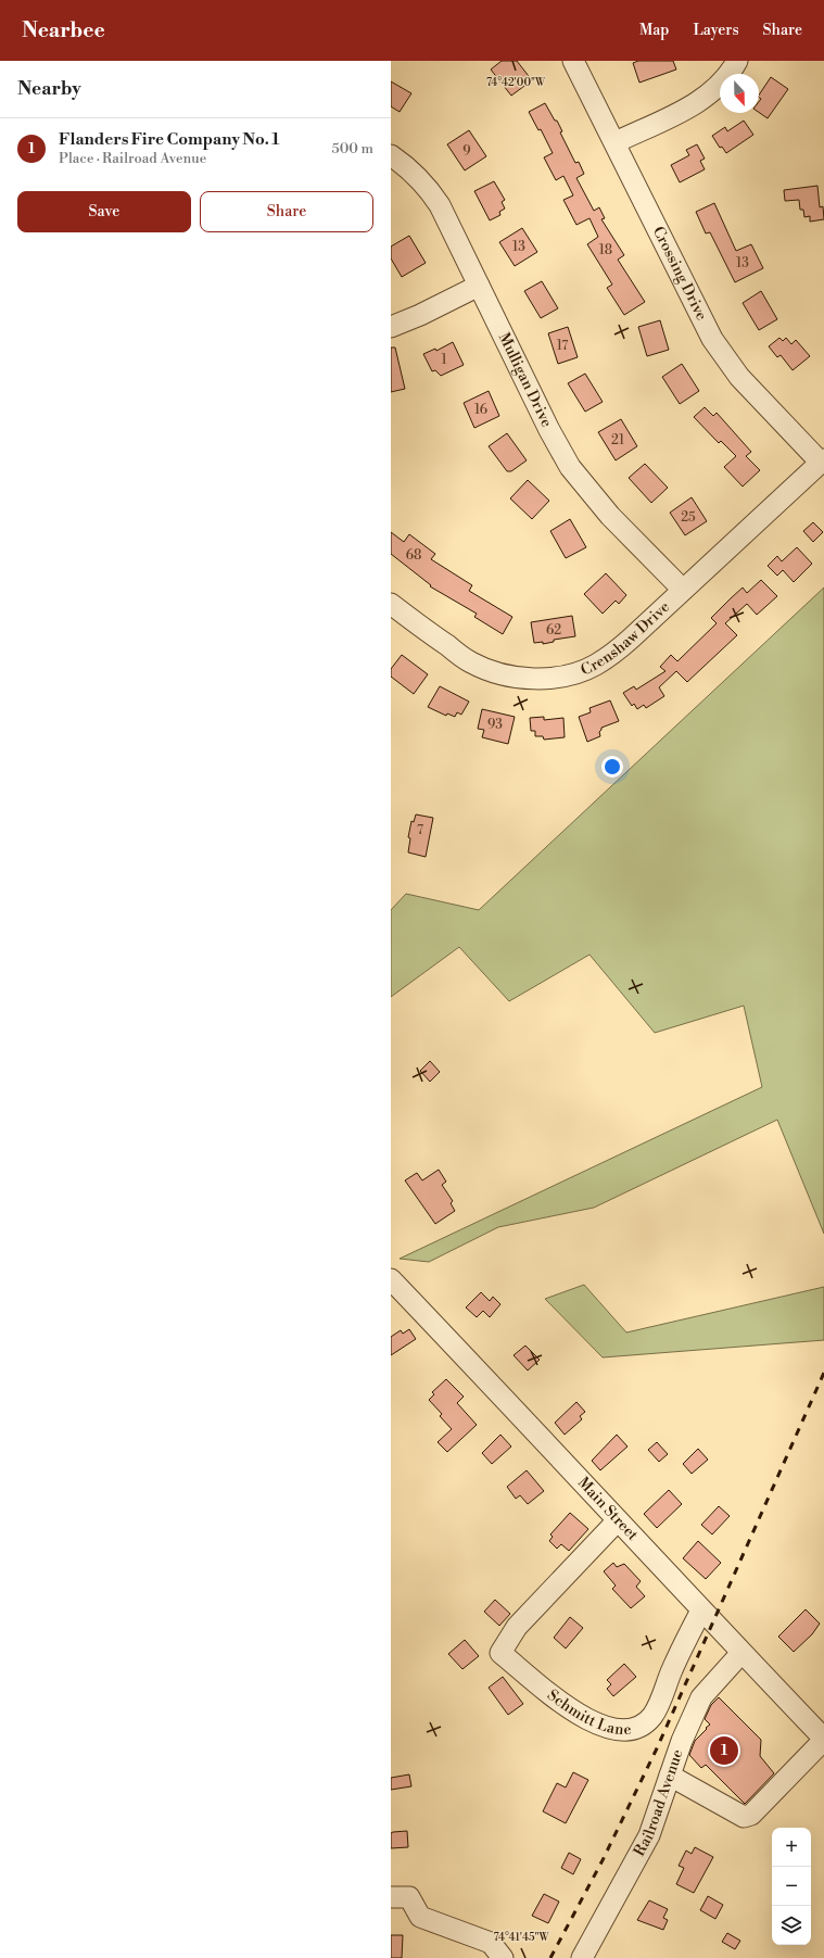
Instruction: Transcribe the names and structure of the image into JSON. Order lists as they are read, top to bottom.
{
  "streets": {
    "street": [
      "Crossing Drive",
      "Mulligan Drive",
      "Crenshaw Drive",
      "Main Street",
      "Schmitt Lane",
      "Railroad Avenue"
    ]
  },
  "crossings": [
    ["Crossing Drive", "Crenshaw Drive"],
    ["Mulligan Drive", "Crenshaw Drive"],
    ["Main Street", "Schmitt Lane"],
    ["Main Street", "Railroad Avenue"]
  ],
  "house_numbers": [
    "9",
    "13",
    "18",
    "13",
    "17",
    "1",
    "16",
    "21",
    "25",
    "68",
    "62",
    "93",
    "7"
  ],
  "north": "bottom",
  "page": {
    "header": "Nearbee",
    "nav": ["Map", "Layers", "Share"],
    "heading": "Nearby",
    "list": [
      {
        "mark": "1",
        "name": "Flanders Fire Company No. 1",
        "note": "Place · Railroad Avenue",
        "value": "500 m"
      }
    ],
    "buttons": ["Save", "Share"],
    "pins": "1",
    "map_buttons": ["+", "−"]
  },
  "coordinates": ["74°42'00\"W", "74°41'45\"W"]
}
